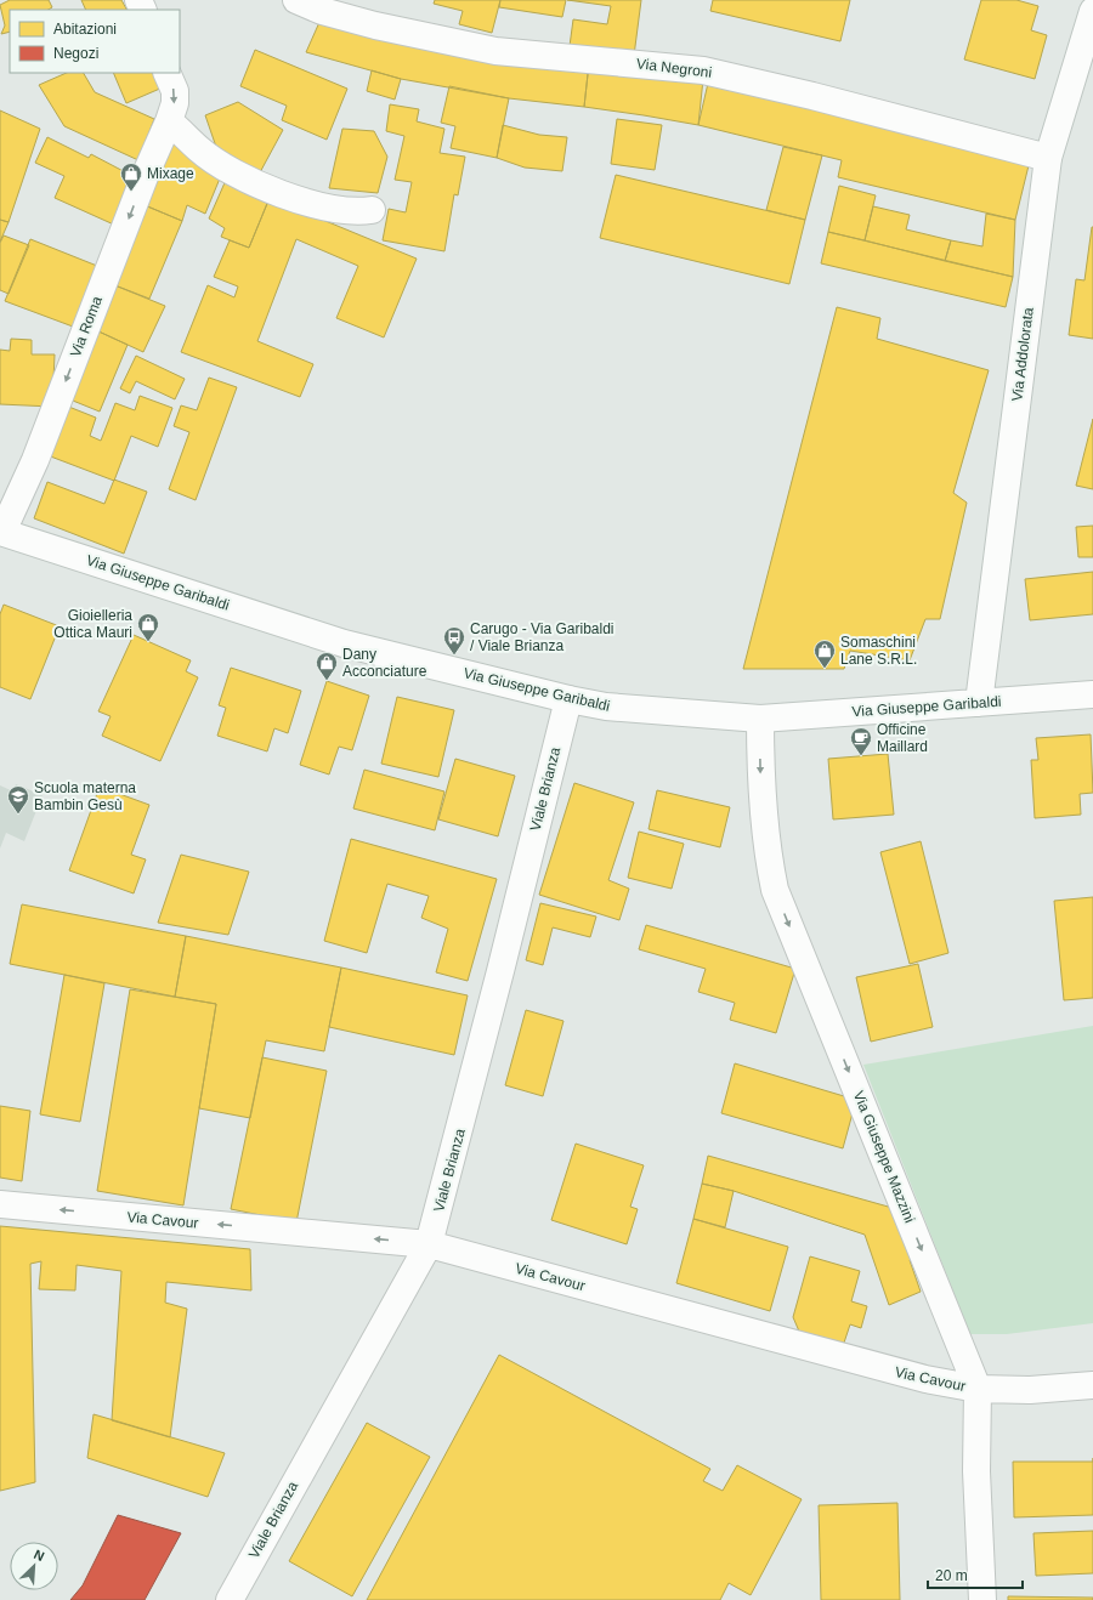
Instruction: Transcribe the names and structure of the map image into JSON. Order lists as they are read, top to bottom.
{
  "streets": {
    "street": [
      "Via Negroni",
      "Via Roma",
      "Via Addolorata",
      "Via Giuseppe Garibaldi",
      "Viale Brianza",
      "Via Giuseppe Mazzini",
      "Via Cavour"
    ]
  },
  "crossings": [
    ["Via Negroni", "Via Addolorata"],
    ["Via Roma", "Via Giuseppe Garibaldi"],
    ["Via Addolorata", "Via Giuseppe Garibaldi"],
    ["Via Giuseppe Garibaldi", "Viale Brianza"],
    ["Via Giuseppe Garibaldi", "Via Giuseppe Mazzini"],
    ["Viale Brianza", "Via Cavour"],
    ["Via Giuseppe Mazzini", "Via Cavour"]
  ],
  "one_way": ["Via Roma", "Via Giuseppe Mazzini", "Via Cavour"],
  "places": {
    "shop": [
      "Mixage",
      "Gioielleria Ottica Mauri",
      "Somaschini Lane S.R.L.",
      "Dany Acconciature"
    ],
    "bus stop": ["Carugo - Via Garibaldi / Viale Brianza"],
    "cafe": ["Officine Maillard"],
    "school or university": ["Scuola materna Bambin Gesù"]
  },
  "legend": ["Abitazioni", "Negozi"],
  "scale_bar": "20 m",
  "north": "top right"
}
